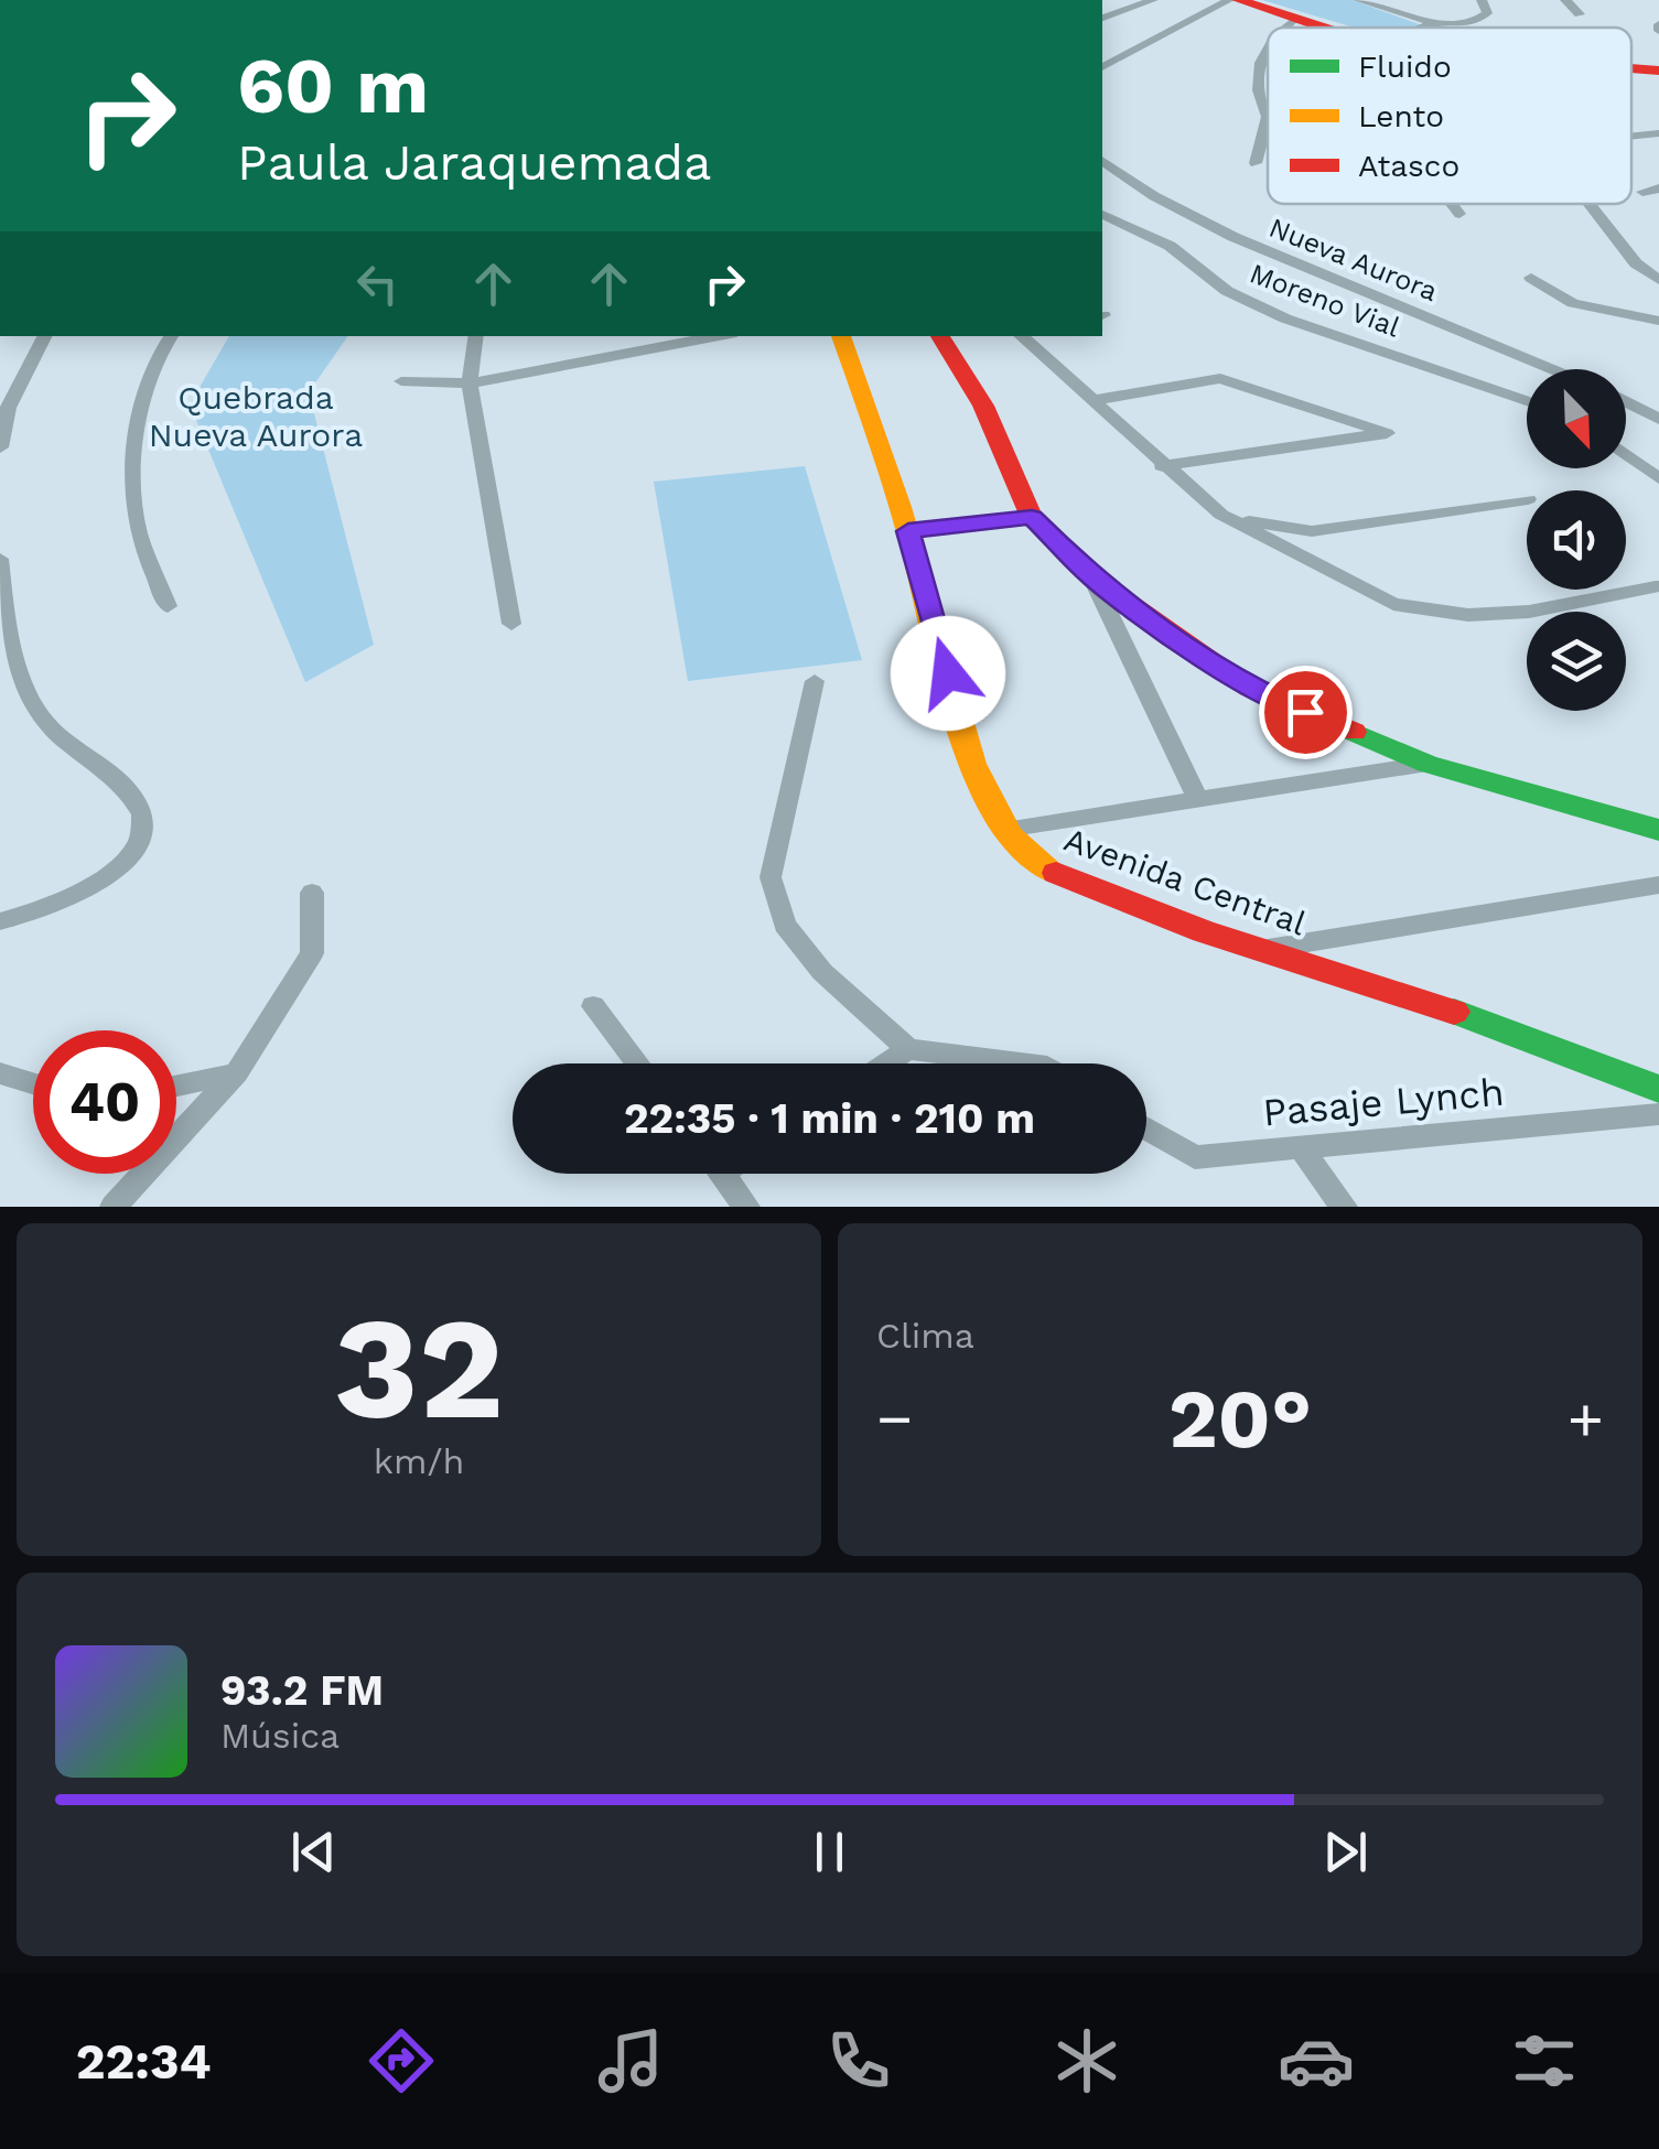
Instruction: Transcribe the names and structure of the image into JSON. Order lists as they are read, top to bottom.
{
  "streets": {
    "street": [
      "Nueva Aurora",
      "Moreno Vial",
      "Avenida Central",
      "Pasaje Lynch"
    ]
  },
  "crossings": [
    ["Avenida Central", "Pasaje Lynch"]
  ],
  "parks": ["Quebrada Nueva Aurora"],
  "legend": ["Fluido", "Lento", "Atasco"],
  "north": "bottom right",
  "page": {
    "turn": ["60 m", "Paula Jaraquemada"],
    "limit": "40",
    "trip": "22:35 · 1 min · 210 m",
    "tile": [
      ["32", "km/h"],
      "Clima"
    ],
    "heat": ["−", "20°", "+"],
    "song": ["93.2 FM", "Música"],
    "tabs": "22:34"
  }
}
